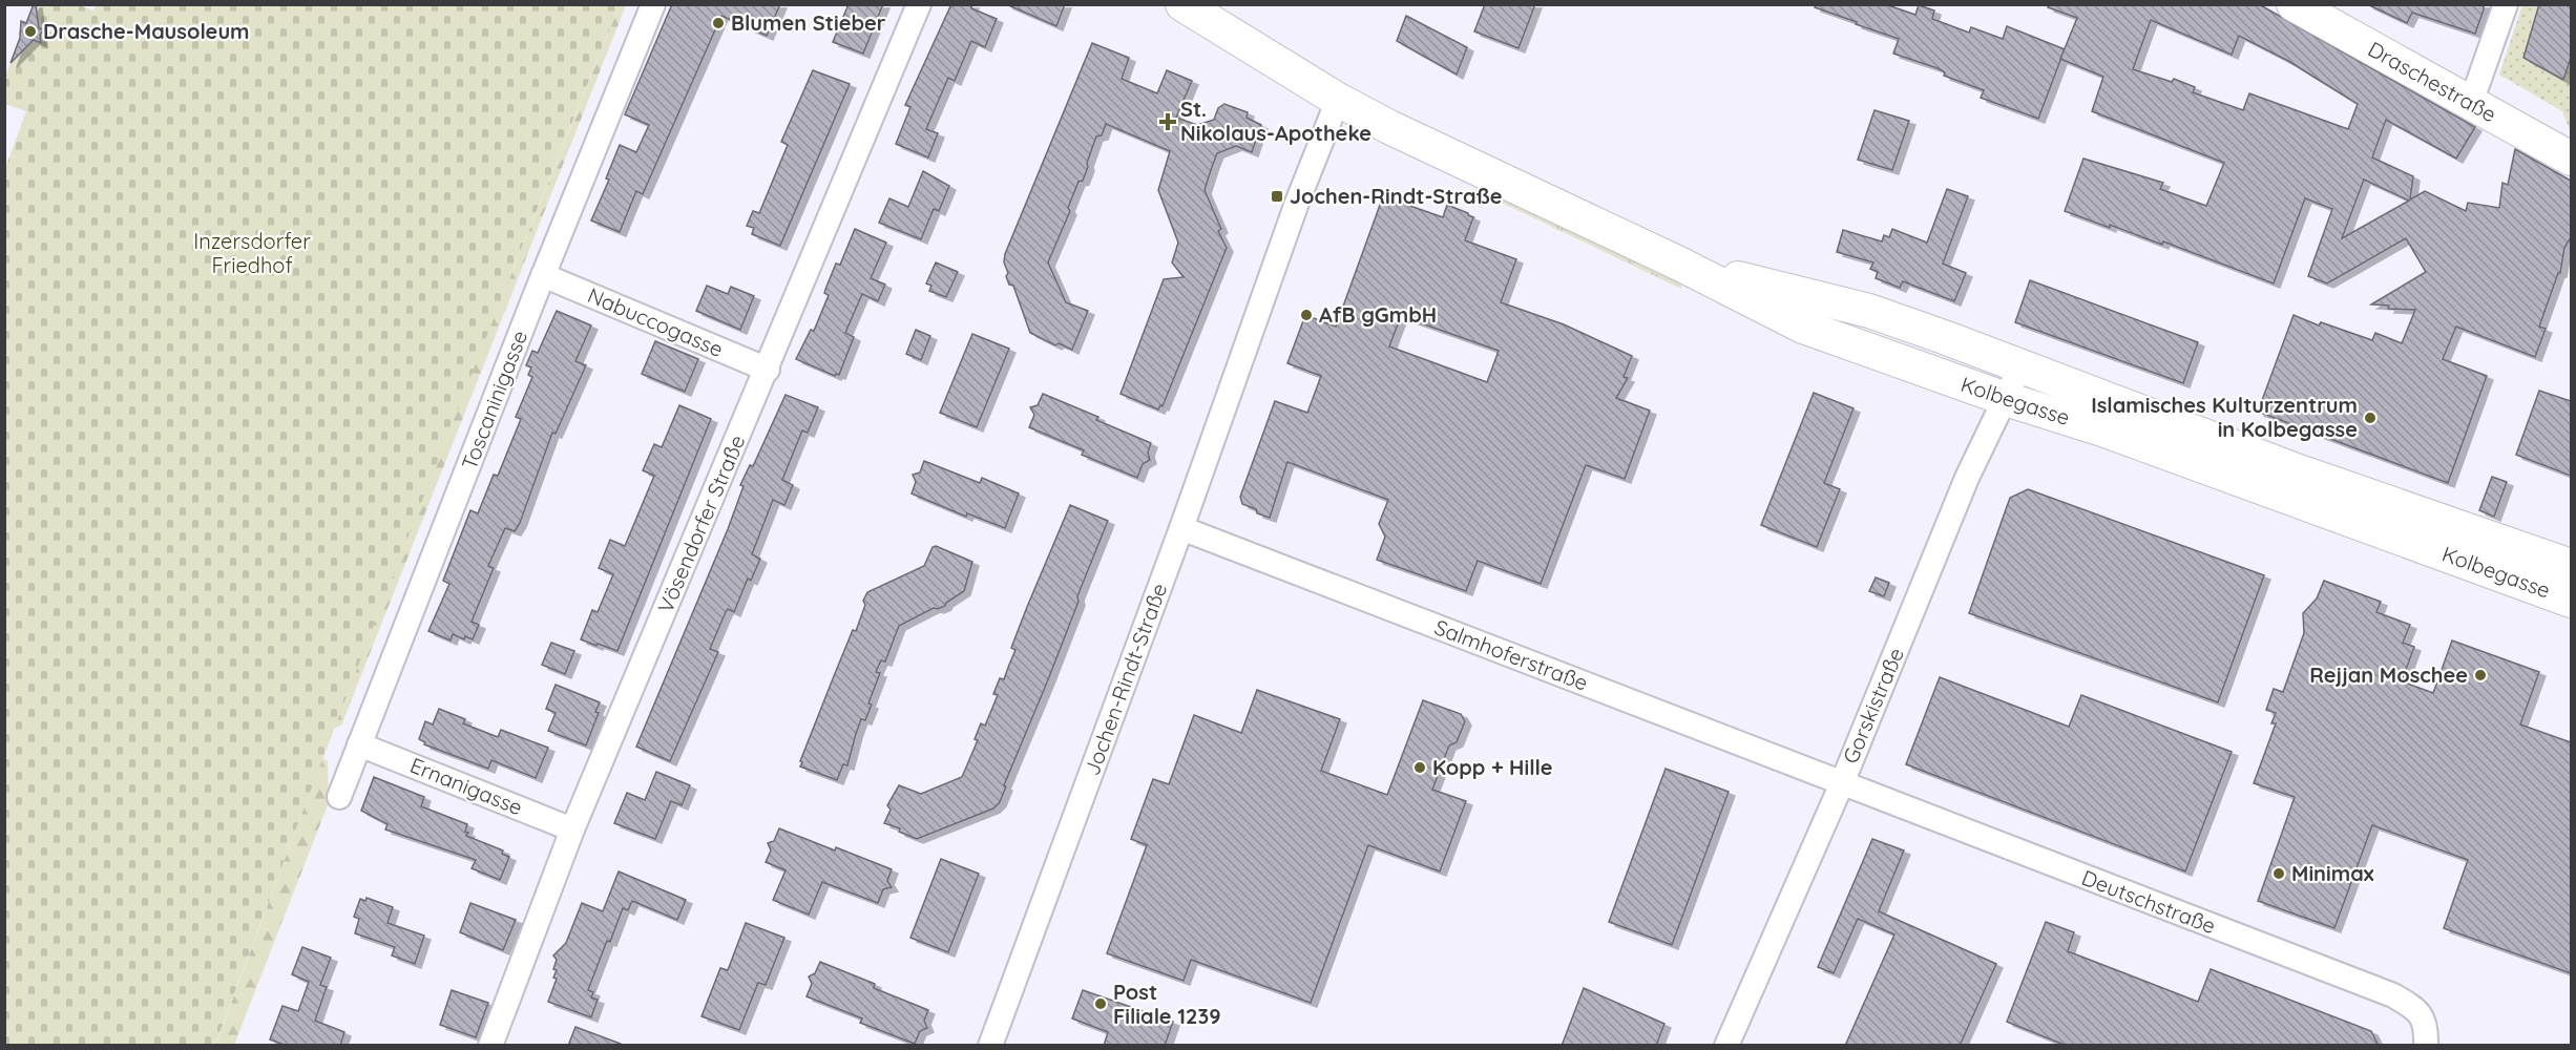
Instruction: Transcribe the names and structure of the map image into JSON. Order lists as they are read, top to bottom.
{
  "streets": {
    "main road": ["Draschestraße", "Kolbegasse"],
    "street": [
      "Nabuccogasse",
      "Toscaninigasse",
      "Vösendorfer Straße",
      "Salmhoferstraße",
      "Jochen-Rindt-Straße",
      "Gorskistraße",
      "Ernanigasse",
      "Deutschstraße"
    ]
  },
  "crossings": [
    ["Nabuccogasse", "Toscaninigasse"],
    ["Nabuccogasse", "Vösendorfer Straße"],
    ["Toscaninigasse", "Ernanigasse"],
    ["Kolbegasse", "Jochen-Rindt-Straße"],
    ["Kolbegasse", "Gorskistraße"],
    ["Vösendorfer Straße", "Ernanigasse"],
    ["Salmhoferstraße", "Jochen-Rindt-Straße"],
    ["Salmhoferstraße", "Gorskistraße"],
    ["Salmhoferstraße", "Deutschstraße"],
    ["Gorskistraße", "Deutschstraße"]
  ],
  "parks": ["Inzersdorfer Friedhof"],
  "places": {
    "other": [
      "Blumen Stieber",
      "Drasche-Mausoleum",
      "AfB gGmbH",
      "Islamisches Kulturzentrum in Kolbegasse",
      "Rejjan Moschee",
      "Kopp + Hille",
      "Minimax",
      "Post Filiale 1239"
    ],
    "health": ["St. Nikolaus-Apotheke"],
    "transit": ["Jochen-Rindt-Straße"]
  }
}
